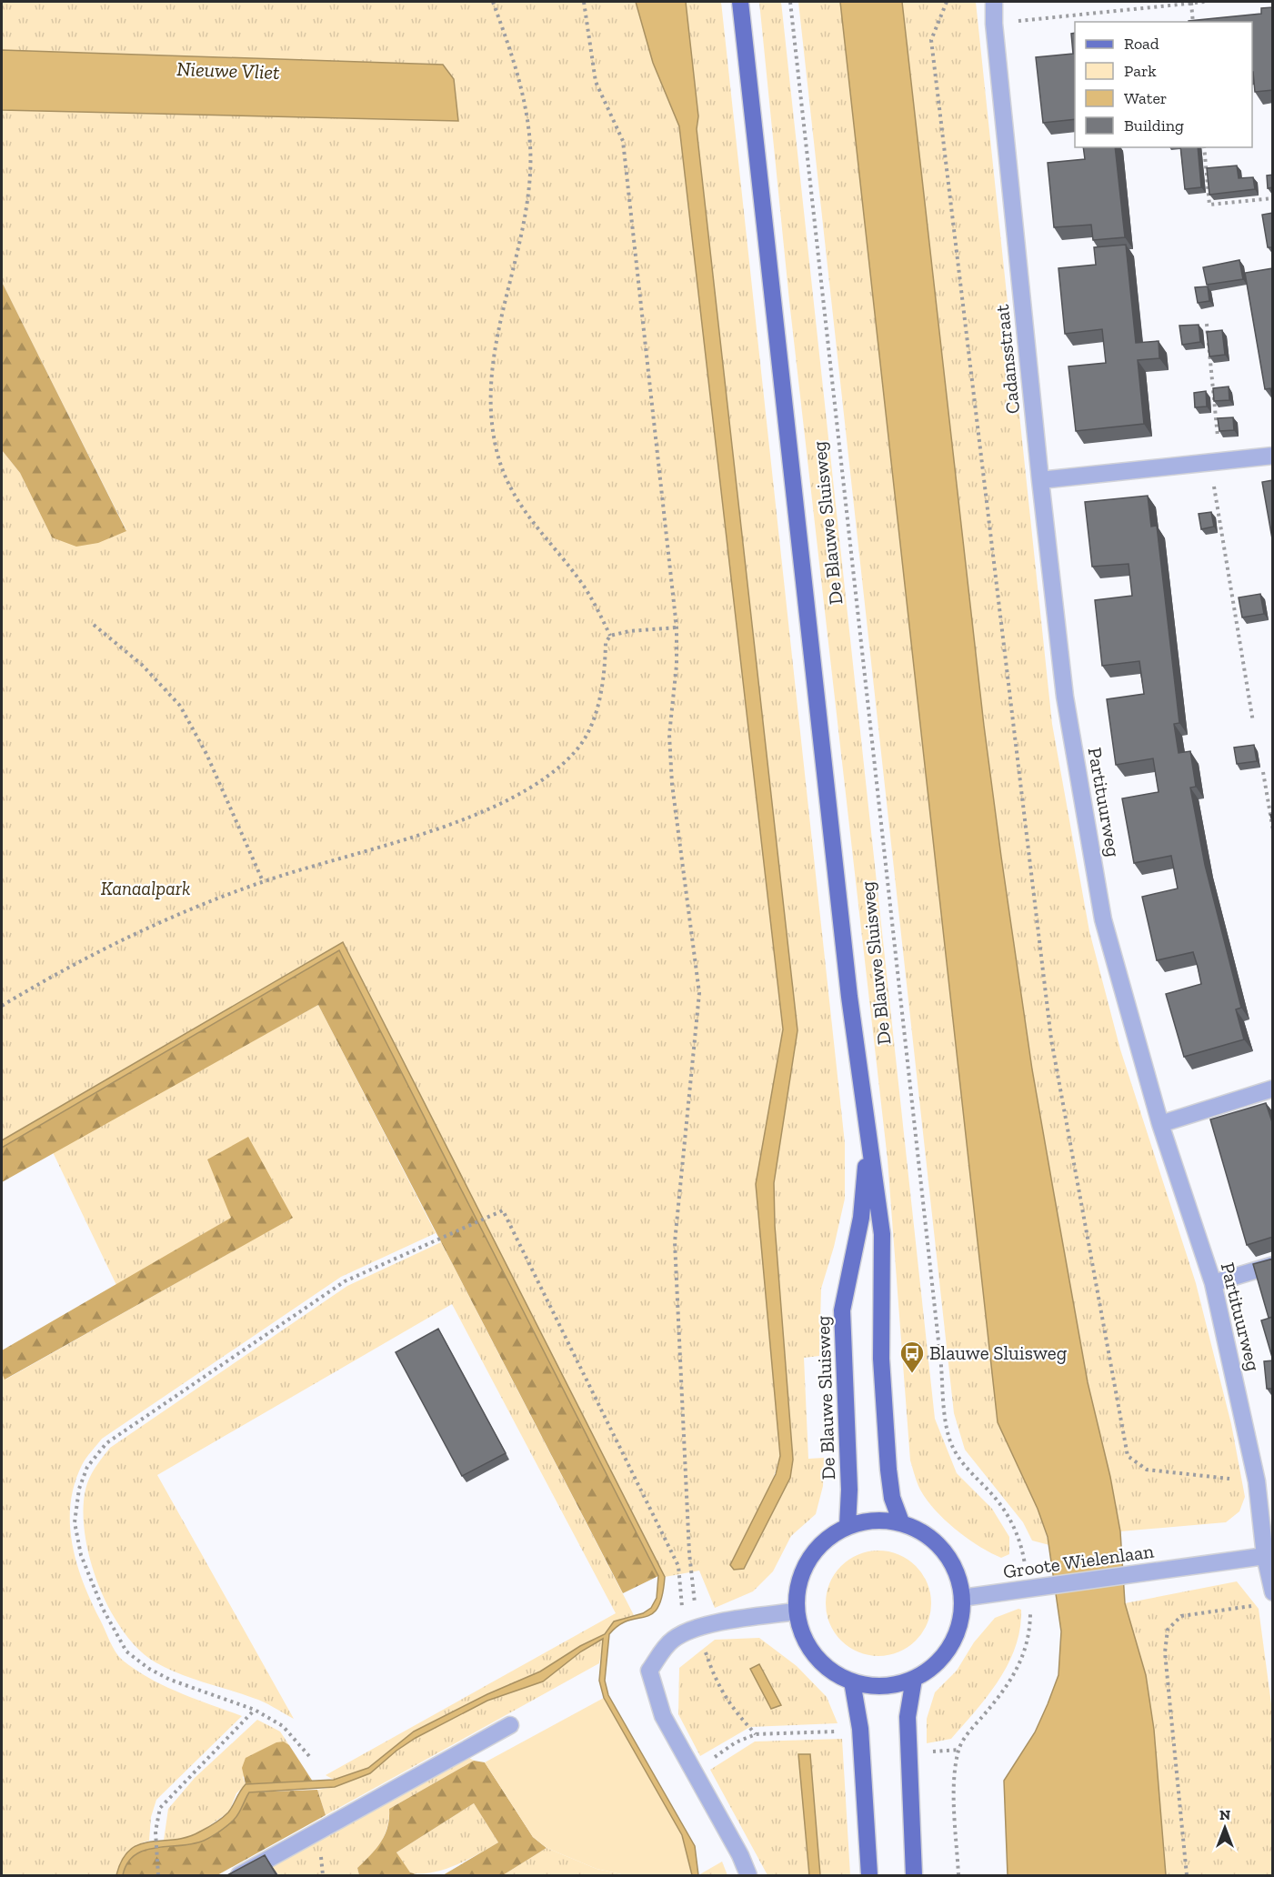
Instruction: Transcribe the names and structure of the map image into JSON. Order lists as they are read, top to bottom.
{
  "streets": {
    "main road": ["De Blauwe Sluisweg"],
    "street": ["Cadansstraat", "Partituurweg", "Groote Wielenlaan"]
  },
  "crossings": [
    ["Cadansstraat", "Partituurweg"],
    ["De Blauwe Sluisweg", "Groote Wielenlaan"],
    ["Partituurweg", "Groote Wielenlaan"]
  ],
  "water": ["Nieuwe Vliet"],
  "parks": ["Kanaalpark"],
  "places": {
    "bus stop": ["Blauwe Sluisweg"]
  },
  "legend": [
    "Road",
    "Park",
    "Water",
    "Building"
  ],
  "north": "top"
}
